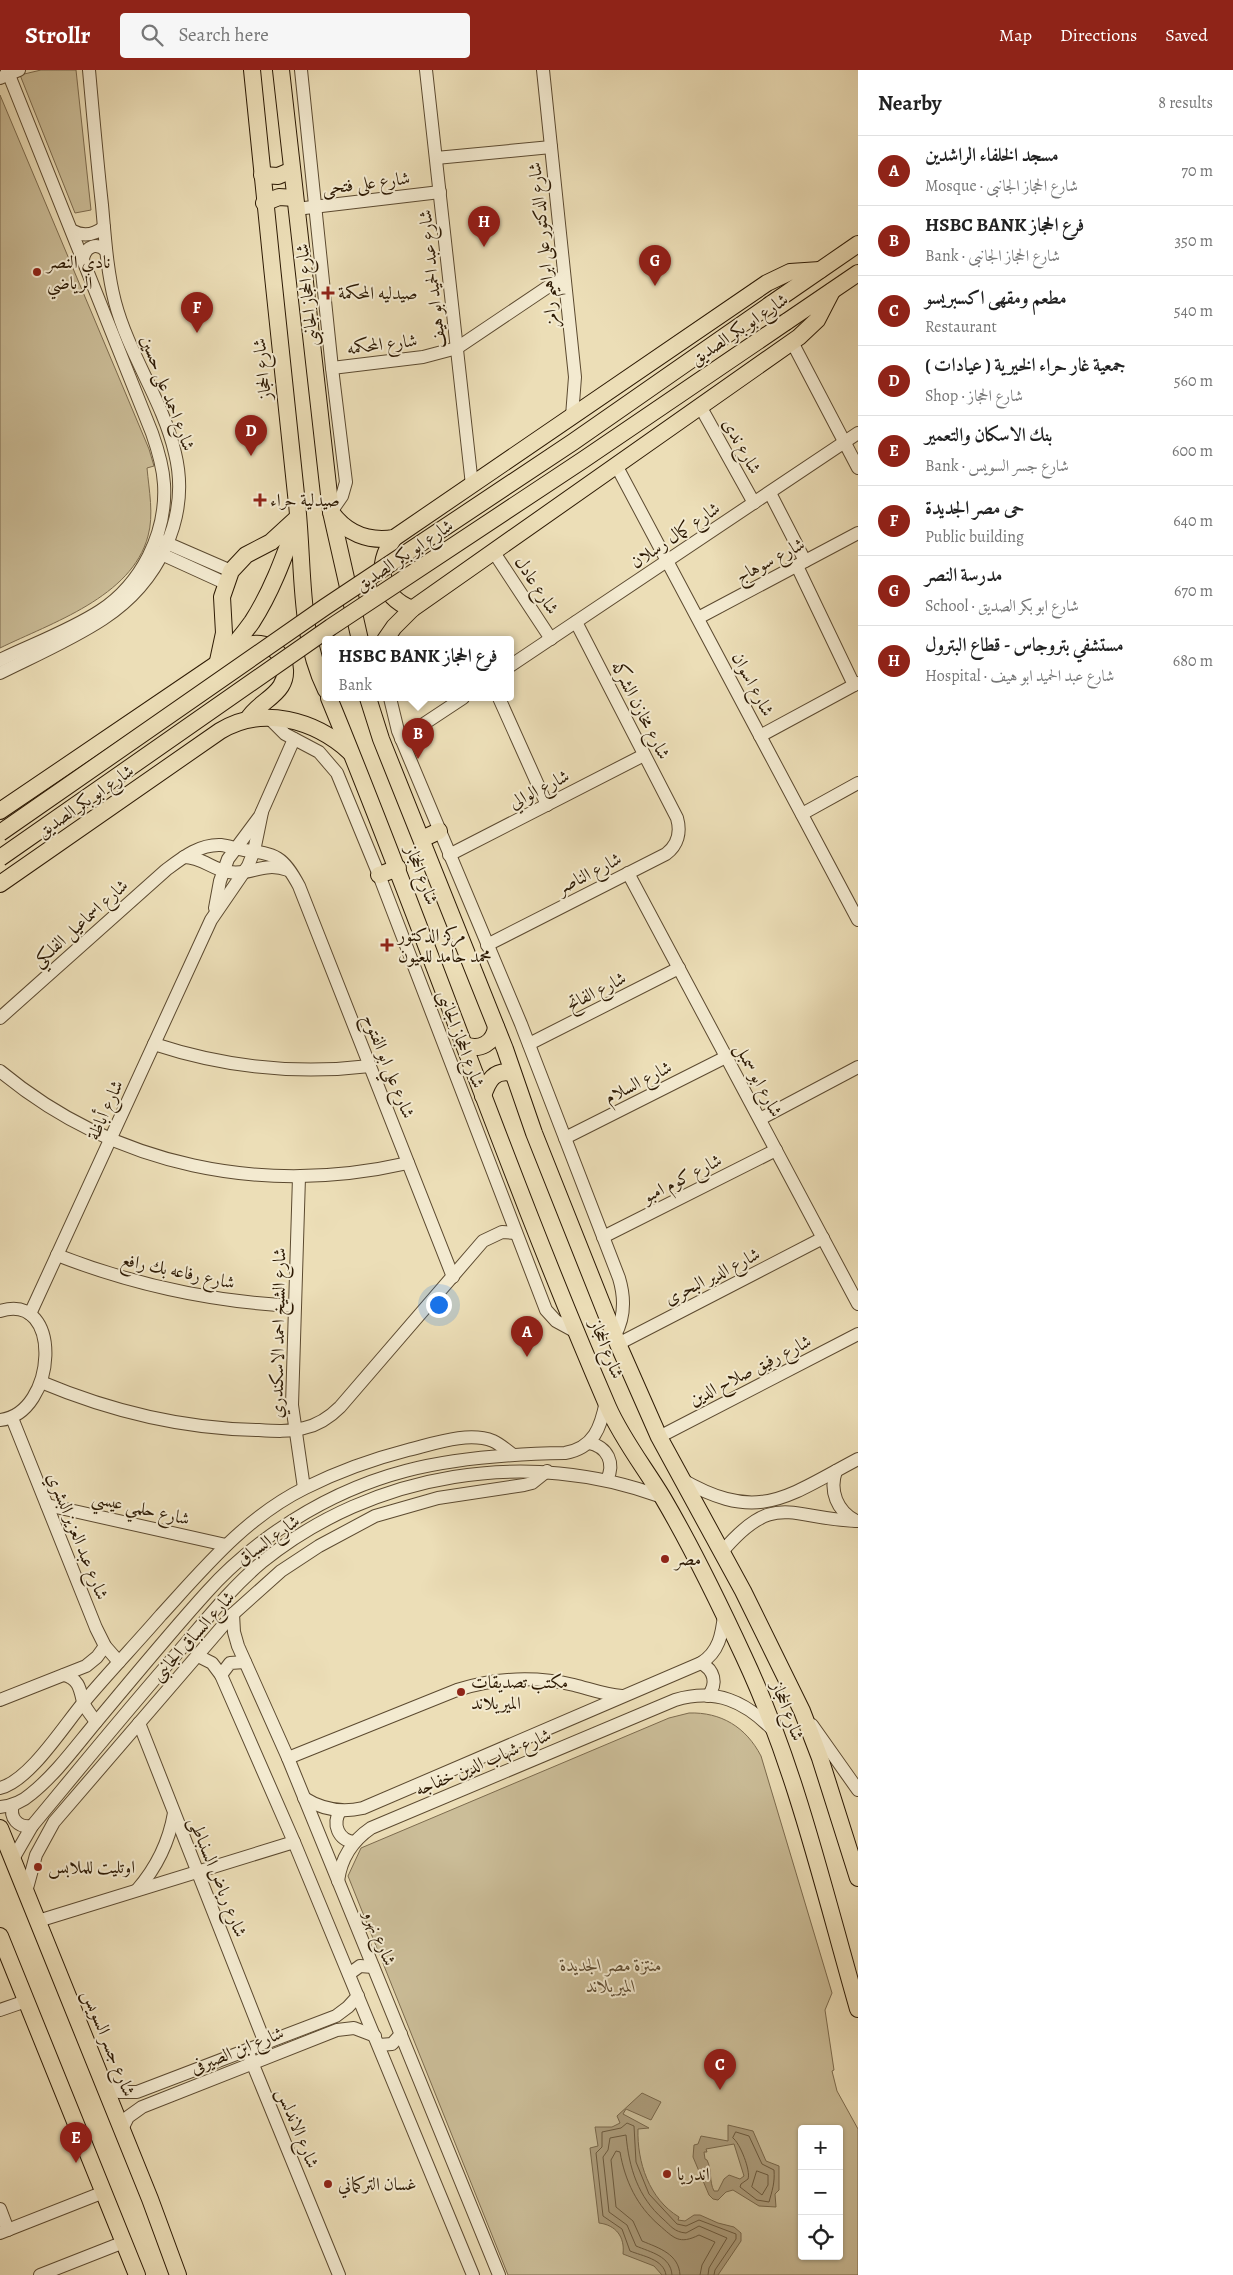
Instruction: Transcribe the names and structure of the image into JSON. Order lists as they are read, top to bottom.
{
  "streets": {
    "main road": ["شارع ابو بكر الصديق", "شارع الحجاز", "شارع جسر السويس"],
    "street": [
      "شارع على فتحى",
      "شارع الدكتور على ابراهيم رامز",
      "شارع عبد الحميد ابو هيف",
      "شارع الحجاز الجانبى",
      "شارع المحكمه",
      "شارع احمد على حسين",
      "شارع ندى",
      "شارع كمال رسلان",
      "شارع سوهاج",
      "شارع عادل",
      "شارع اسوان",
      "شارع مخازن الشركه",
      "شارع الوالي",
      "شارع الناصر",
      "شارع اسماعيل الفلكي",
      "شارع الفاتح",
      "شارع علي ابو الفتوح",
      "شارع ابو سمبل",
      "شارع السلام",
      "شارع أباظة",
      "شارع كوم امبو",
      "شارع رفاعه بك رافع",
      "شارع الدير البحرى",
      "شارع الشيخ احمد الاسكندري",
      "شارع رفيق صلاح الدين",
      "شارع حلمي عيسي",
      "شارع عبد العزيز البشري",
      "شارع السباق",
      "شارع السباق الجانبى",
      "شارع شهاب الدين خفاجه",
      "شارع رياض السنباطى",
      "شارع نهرو",
      "شارع ابن الصيرفى",
      "شارع الاندلس"
    ]
  },
  "crossings": [
    ["شارع على فتحى", "شارع عبد الحميد ابو هيف"],
    ["شارع على فتحى", "شارع الحجاز الجانبى"],
    ["شارع الدكتور على ابراهيم رامز", "شارع ابو بكر الصديق"],
    ["شارع الدكتور على ابراهيم رامز", "شارع المحكمه"],
    ["شارع عبد الحميد ابو هيف", "شارع ابو بكر الصديق"],
    ["شارع عبد الحميد ابو هيف", "شارع المحكمه"],
    ["شارع الحجاز الجانبى", "شارع ابو بكر الصديق"],
    ["شارع الحجاز الجانبى", "شارع المحكمه"],
    ["شارع الحجاز الجانبى", "شارع الحجاز"],
    ["شارع الحجاز الجانبى", "شارع أباظة"],
    ["شارع ابو بكر الصديق", "شارع الحجاز"],
    ["شارع الحجاز", "شارع الدير البحرى"],
    ["شارع الحجاز", "شارع رفيق صلاح الدين"],
    ["شارع الحجاز", "شارع السباق"],
    ["شارع الحجاز", "شارع شهاب الدين خفاجه"],
    ["شارع ندى", "شارع كمال رسلان"],
    ["شارع ندى", "شارع سوهاج"],
    ["شارع كمال رسلان", "شارع عادل"],
    ["شارع كمال رسلان", "شارع اسوان"],
    ["شارع كمال رسلان", "شارع مخازن الشركه"],
    ["شارع سوهاج", "شارع اسوان"],
    ["شارع مخازن الشركه", "شارع الوالي"],
    ["شارع مخازن الشركه", "شارع الناصر"],
    ["شارع الناصر", "شارع ابو سمبل"],
    ["شارع اسماعيل الفلكي", "شارع علي ابو الفتوح"],
    ["شارع اسماعيل الفلكي", "شارع أباظة"],
    ["شارع الفاتح", "شارع ابو سمبل"],
    ["شارع علي ابو الفتوح", "شارع أباظة"],
    ["شارع ابو سمبل", "شارع السلام"],
    ["شارع ابو سمبل", "شارع كوم امبو"],
    ["شارع ابو سمبل", "شارع الدير البحرى"],
    ["شارع أباظة", "شارع رفاعه بك رافع"],
    ["شارع رفاعه بك رافع", "شارع الشيخ احمد الاسكندري"],
    ["شارع الشيخ احمد الاسكندري", "شارع السباق الجانبى"],
    ["شارع حلمي عيسي", "شارع عبد العزيز البشري"],
    ["شارع حلمي عيسي", "شارع السباق الجانبى"],
    ["شارع عبد العزيز البشري", "شارع السباق الجانبى"],
    ["شارع السباق", "شارع السباق الجانبى"],
    ["شارع السباق", "شارع جسر السويس"],
    ["شارع السباق الجانبى", "شارع رياض السنباطى"],
    ["شارع السباق الجانبى", "شارع نهرو"],
    ["شارع السباق الجانبى", "شارع جسر السويس"],
    ["شارع شهاب الدين خفاجه", "شارع نهرو"],
    ["شارع رياض السنباطى", "شارع ابن الصيرفى"],
    ["شارع جسر السويس", "شارع ابن الصيرفى"],
    ["شارع ابن الصيرفى", "شارع الاندلس"]
  ],
  "parks": ["منتزة مصر الجديدة الميريلاند"],
  "places": {
    "other": [
      "نادي النصر الرياضي",
      "مصر",
      "مكتب تصديقات الميريلاند",
      "اوتليت للملابس",
      "اندريا",
      "غسان التركماني"
    ],
    "health": ["صيدليه المحكمة", "صيدلية حراء", "مركز الدكتور محمد حامد للعيون"]
  },
  "page": {
    "header": "Strollr",
    "search": "Search here",
    "nav": ["Map", "Directions", "Saved"],
    "heading": ["Nearby", "8 results"],
    "list": [
      {
        "mark": "A",
        "name": "مسجد الخلفاء الراشدين",
        "note": "Mosque · شارع الحجاز الجانبى",
        "value": "70 m"
      },
      {
        "mark": "B",
        "name": "HSBC BANK فرع الحجاز",
        "note": "Bank · شارع الحجاز الجانبى",
        "value": "350 m"
      },
      {
        "mark": "C",
        "name": "مطعم ومقهى اكسبريسو",
        "note": "Restaurant",
        "value": "540 m"
      },
      {
        "mark": "D",
        "name": "جمعية غار حراء الخيرية ( عيادات )",
        "note": "Shop · شارع الحجاز",
        "value": "560 m"
      },
      {
        "mark": "E",
        "name": "بنك الاسكان والتعمير",
        "note": "Bank · شارع جسر السويس",
        "value": "600 m"
      },
      {
        "mark": "F",
        "name": "حى مصر الجديدة",
        "note": "Public building",
        "value": "640 m"
      },
      {
        "mark": "G",
        "name": "مدرسة النصر",
        "note": "School · شارع ابو بكر الصديق",
        "value": "670 m"
      },
      {
        "mark": "H",
        "name": "مستشفي بتروجاس - قطاع البترول",
        "note": "Hospital · شارع عبد الحميد ابو هيف",
        "value": "680 m"
      }
    ],
    "pins": [
      "H",
      "G",
      "F",
      "D",
      "B",
      "A",
      "C",
      "E"
    ],
    "popup": ["HSBC BANK فرع الحجاز", "Bank"],
    "map_buttons": ["+", "−"]
  }
}
